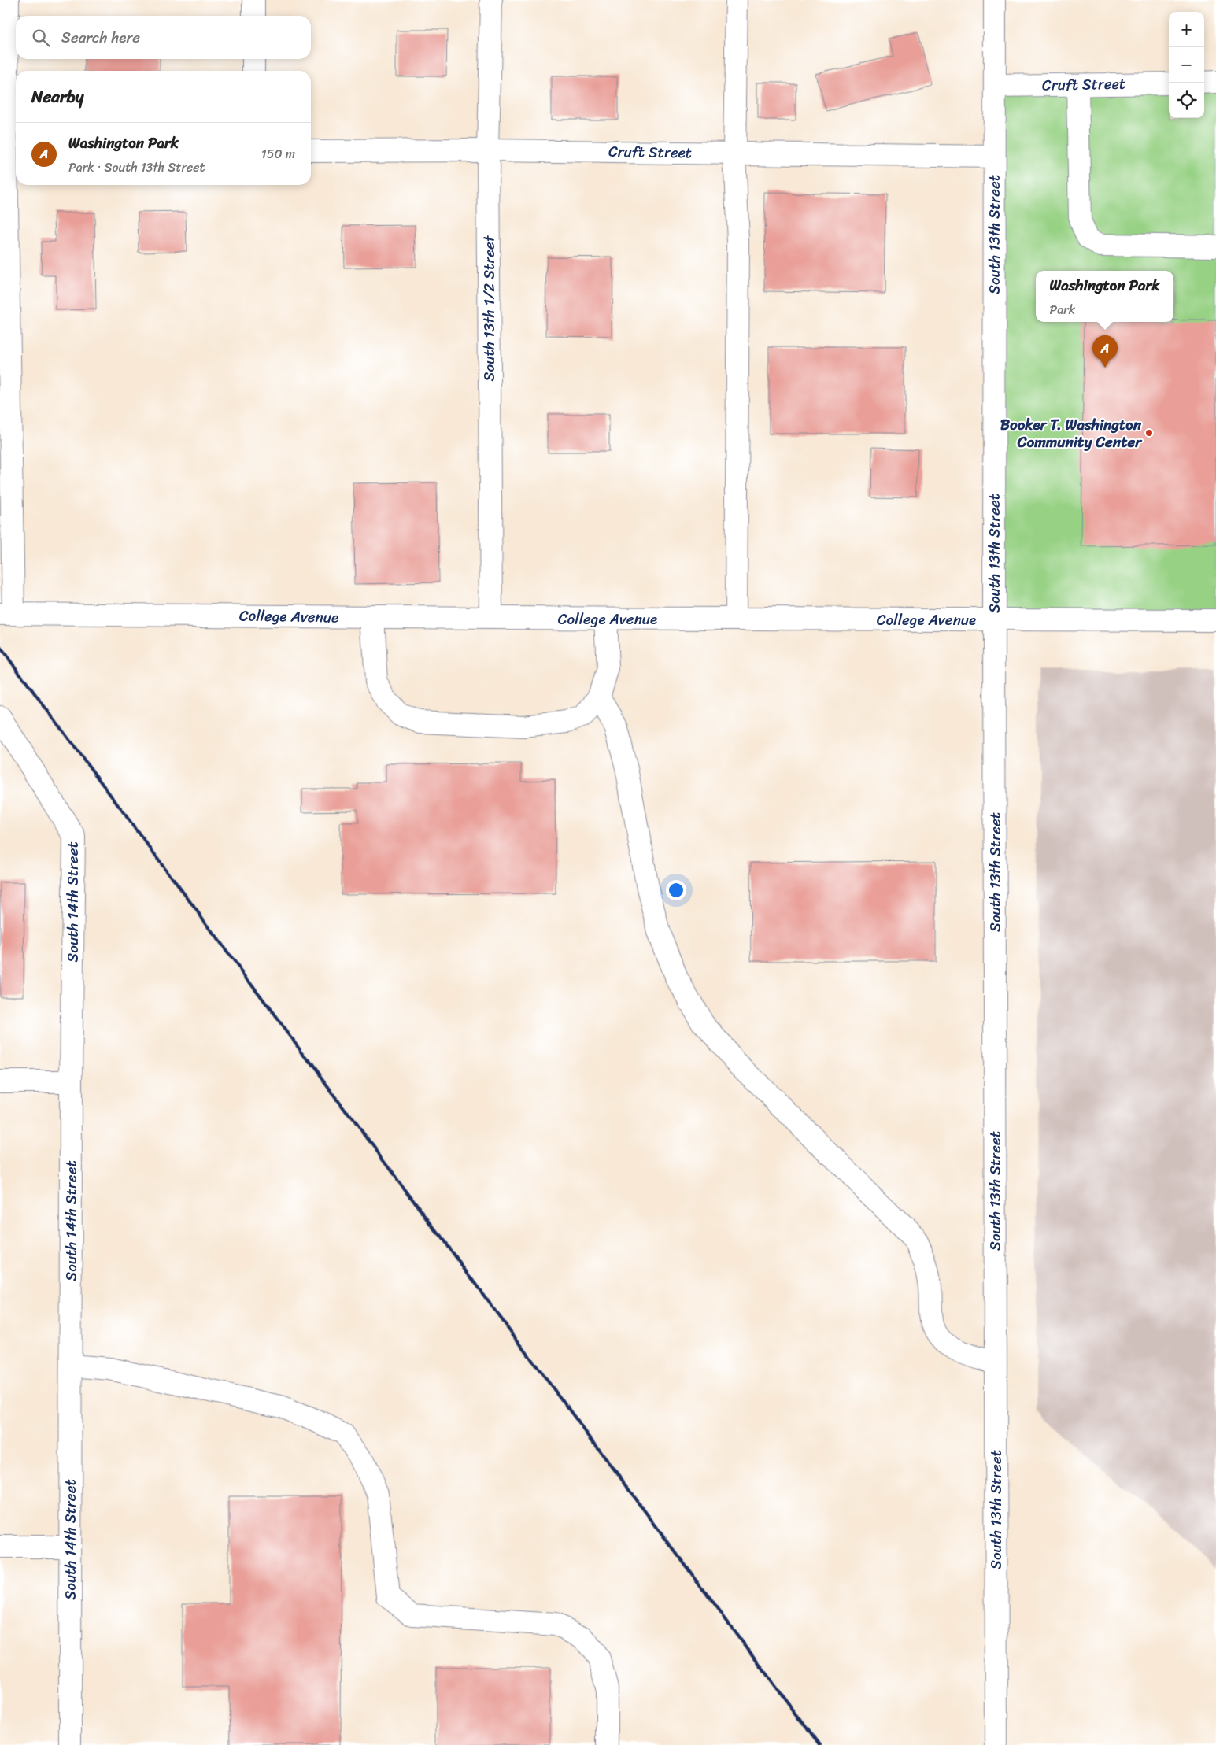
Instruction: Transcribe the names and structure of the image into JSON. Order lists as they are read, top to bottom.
{
  "streets": {
    "street": [
      "Cruft Street",
      "South 13th Street",
      "South 13th 1/2 Street",
      "College Avenue",
      "South 14th Street"
    ]
  },
  "crossings": [
    ["Cruft Street", "South 13th Street"],
    ["Cruft Street", "South 13th 1/2 Street"],
    ["South 13th Street", "College Avenue"],
    ["South 13th 1/2 Street", "College Avenue"]
  ],
  "places": ["Booker T. Washington Community Center"],
  "page": {
    "map_buttons": ["+", "−"],
    "search": "Search here",
    "heading": "Nearby",
    "list": [
      {
        "mark": "A",
        "name": "Washington Park",
        "note": "Park · South 13th Street",
        "value": "150 m"
      }
    ],
    "popup": ["Washington Park", "Park"],
    "pins": "A"
  }
}
